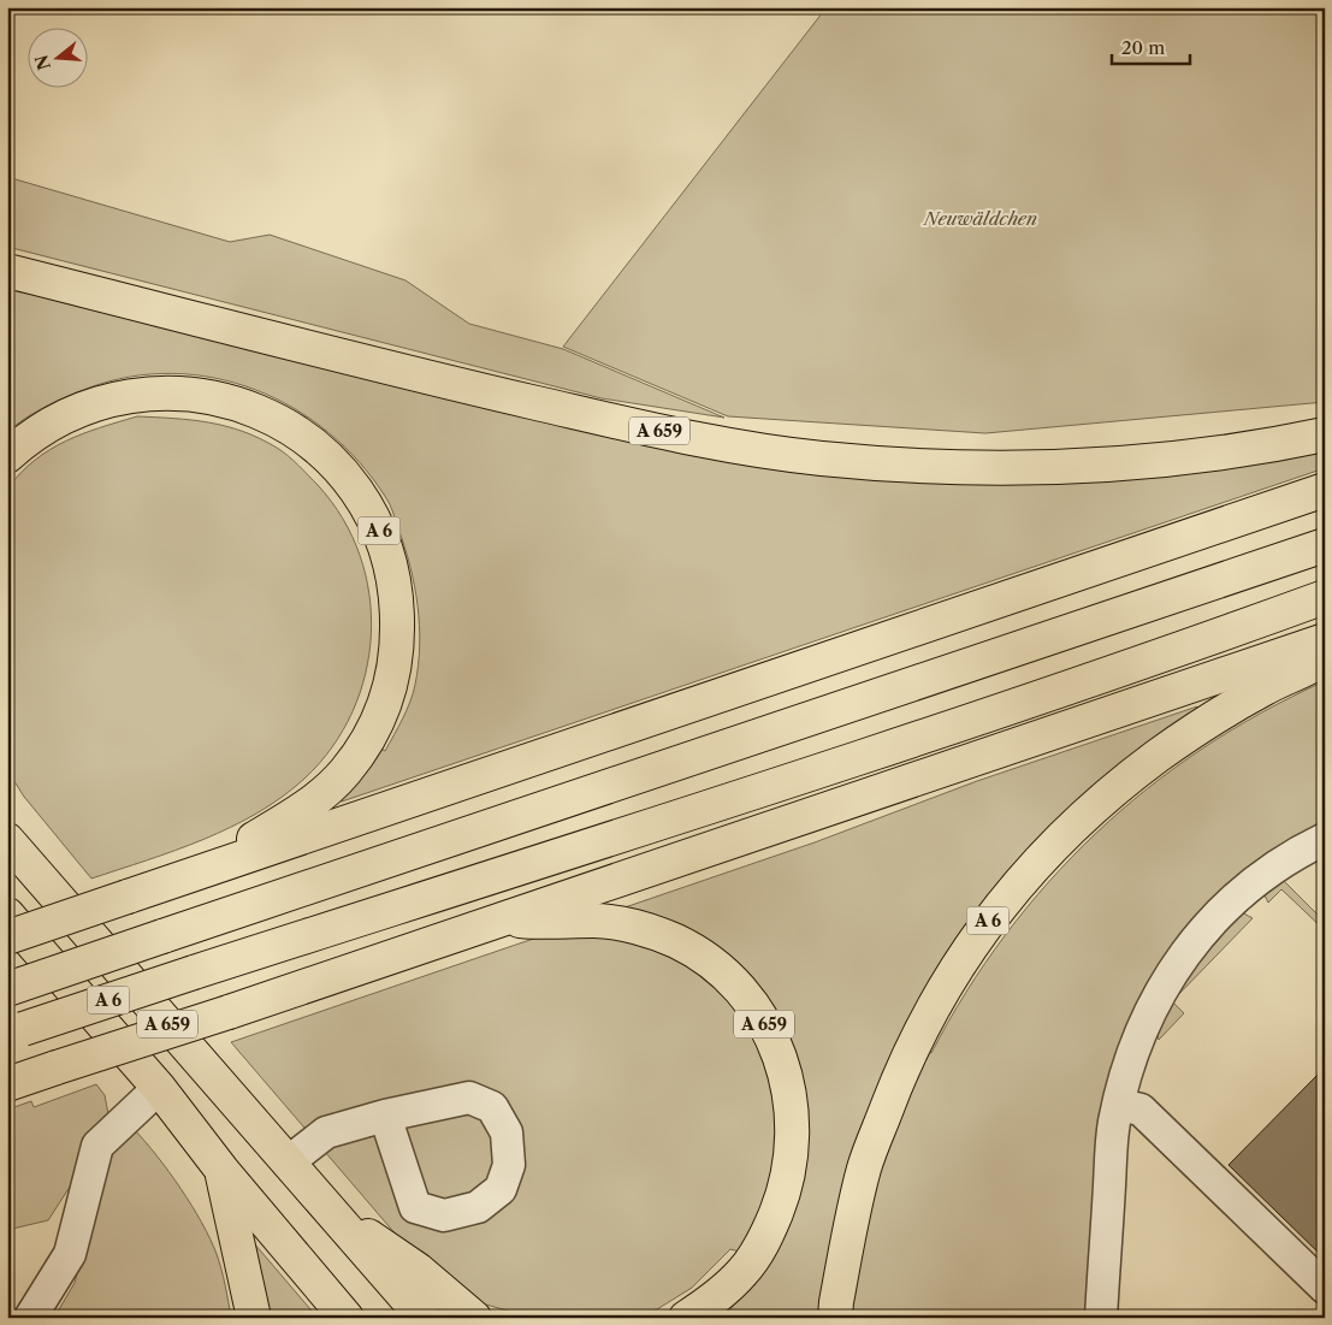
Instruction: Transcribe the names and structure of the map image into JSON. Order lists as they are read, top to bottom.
{
  "streets": {
    "highway": ["A 659", "A 6"]
  },
  "parks": ["Neuwäldchen"],
  "scale_bar": "20 m",
  "north": "left"
}
